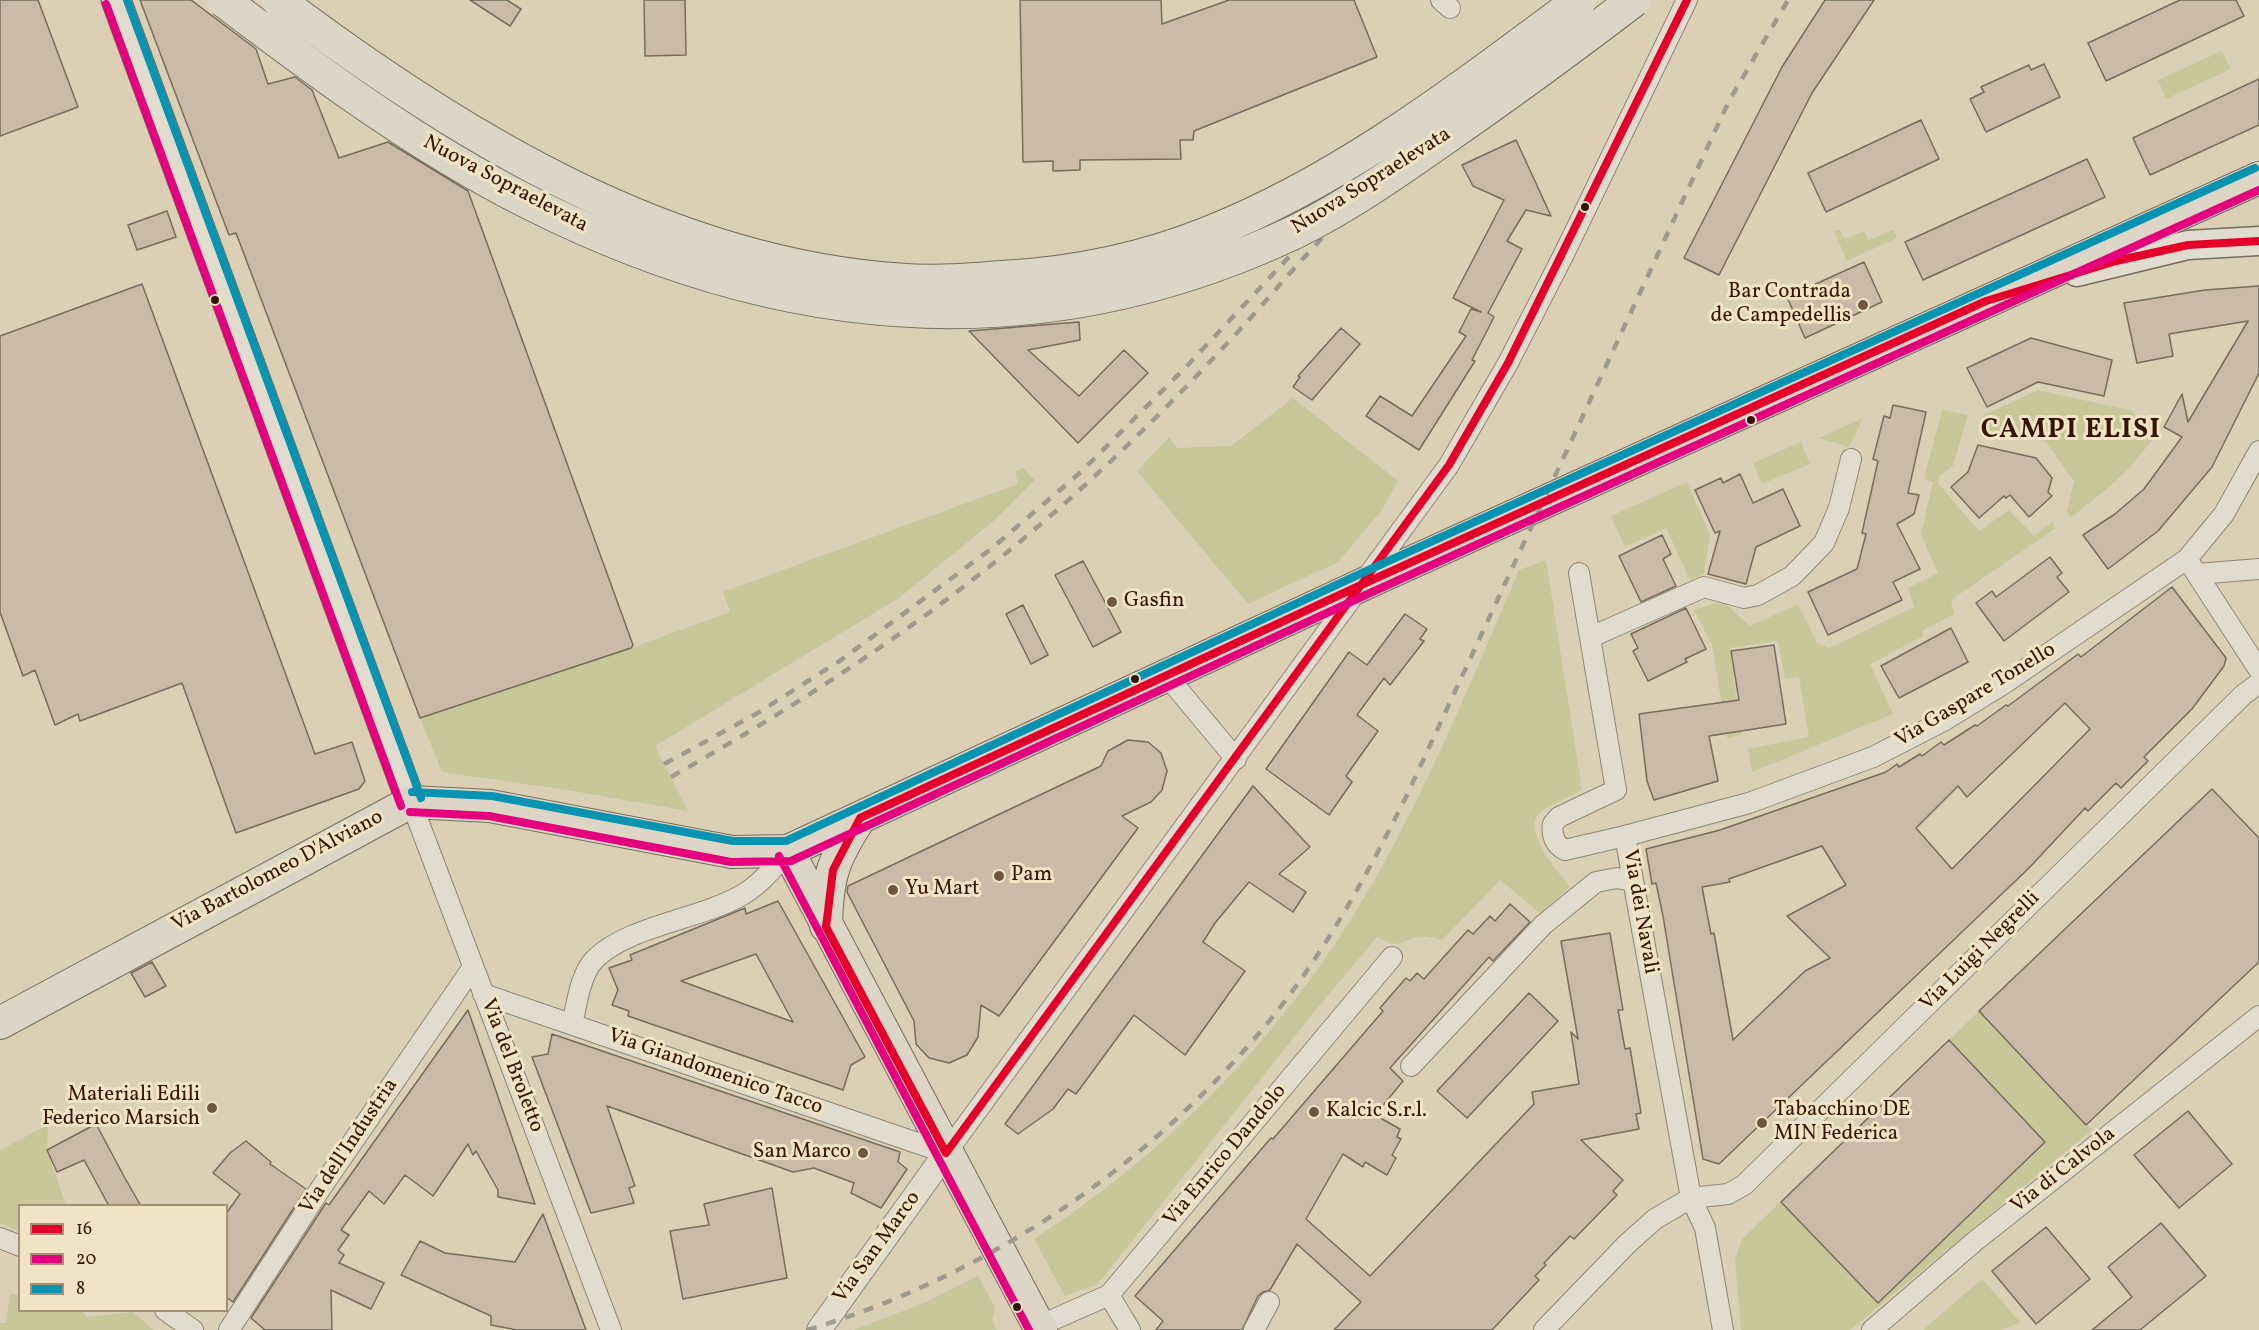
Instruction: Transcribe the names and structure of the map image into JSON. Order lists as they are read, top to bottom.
{
  "streets": {
    "highway": ["Nuova Sopraelevata"],
    "main road": ["Via Bartolomeo D'Alviano"],
    "street": [
      "Via Gaspare Tonello",
      "Via dei Navali",
      "Via Luigi Negrelli",
      "Via del Broletto",
      "Via Giandomenico Tacco",
      "Via dell'Industria",
      "Via Enrico Dandolo",
      "Via di Calvola",
      "Via San Marco"
    ]
  },
  "crossings": [
    ["Via Gaspare Tonello", "Via dei Navali"],
    ["Via Bartolomeo D'Alviano", "Via del Broletto"],
    ["Via dei Navali", "Via Luigi Negrelli"],
    ["Via del Broletto", "Via Giandomenico Tacco"],
    ["Via del Broletto", "Via dell'Industria"],
    ["Via Giandomenico Tacco", "Via San Marco"]
  ],
  "districts": ["CAMPI ELISI"],
  "places": [
    "Bar Contrada de Campedellis",
    "Gasfin",
    "Pam",
    "Yu Mart",
    "Materiali Edili Federico Marsich",
    "Kalcic S.r.l.",
    "Tabacchino DE MIN Federica",
    "San Marco"
  ],
  "lines": ["transit line 16", "transit line 8", "transit line 20"],
  "legend": ["16", "20", "8"]
}
